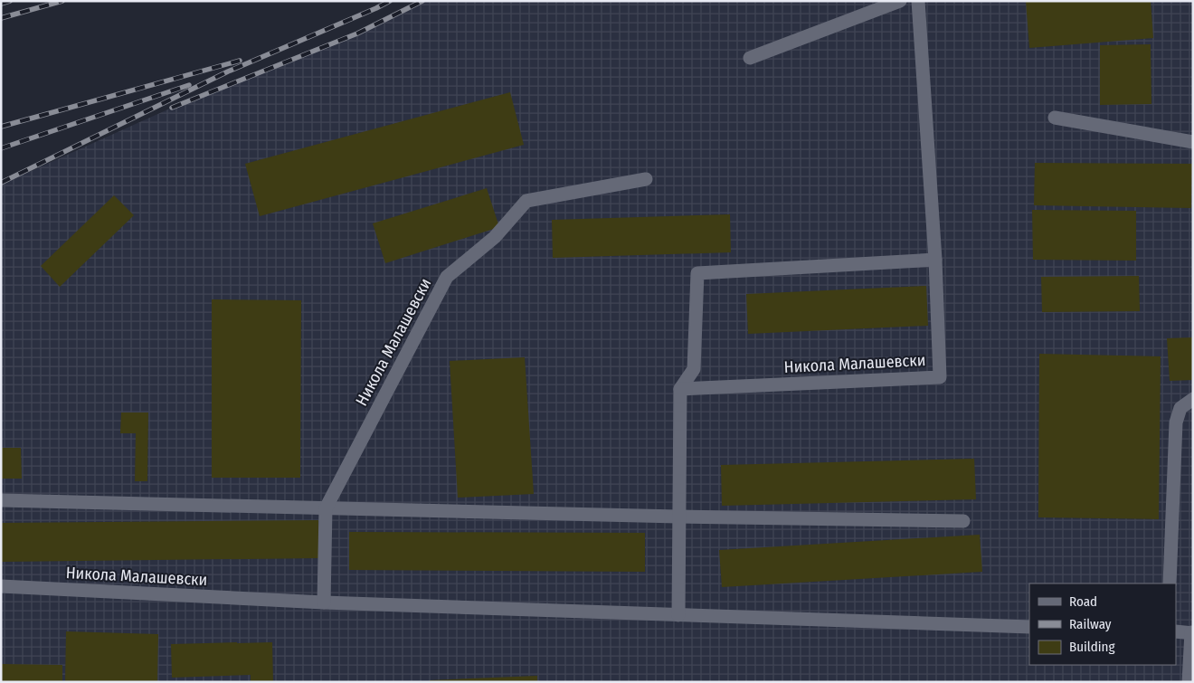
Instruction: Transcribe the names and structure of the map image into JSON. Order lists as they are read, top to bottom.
{
  "streets": {
    "street": ["Никола Малашевски"]
  },
  "legend": ["Road", "Railway", "Building"]
}
